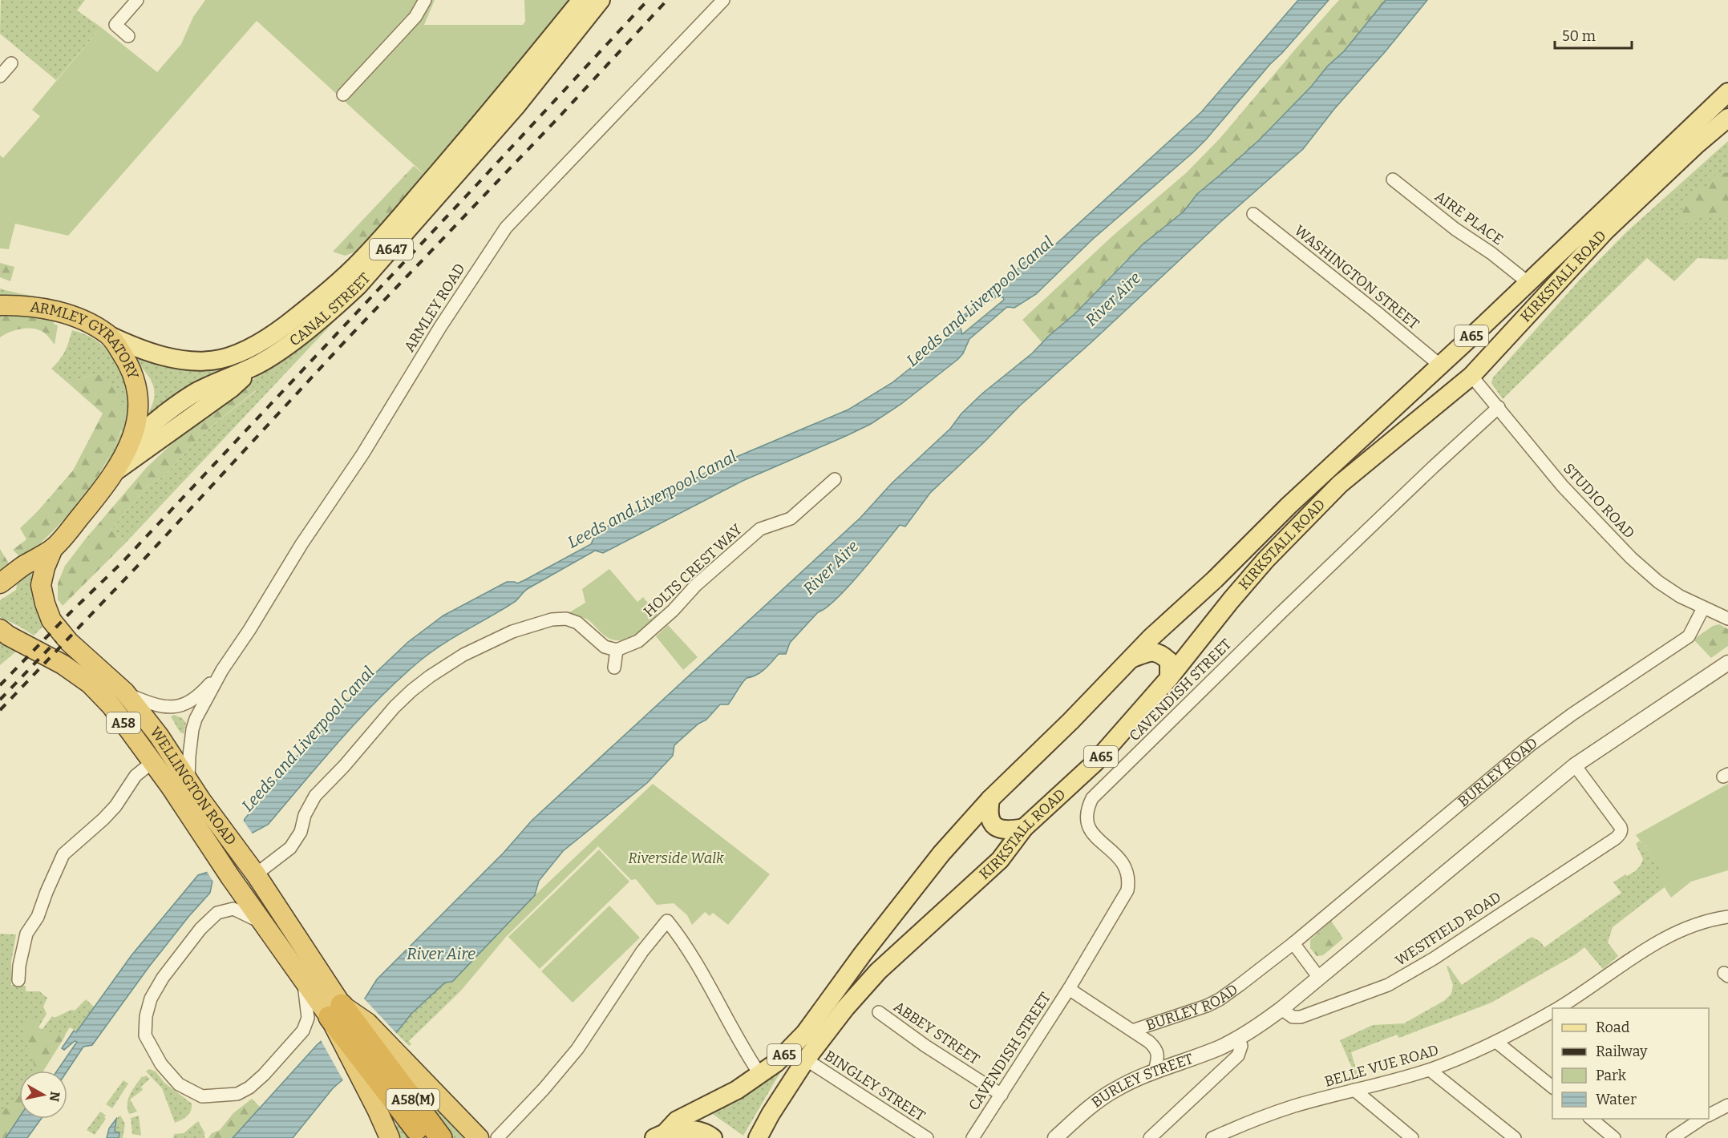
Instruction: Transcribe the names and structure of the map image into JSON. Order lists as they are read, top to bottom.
{
  "streets": {
    "highway": [
      "ARMLEY GYRATORY",
      "A58",
      "WELLINGTON ROAD",
      "A58(M)"
    ],
    "main road": [
      "A647",
      "KIRKSTALL ROAD",
      "CANAL STREET",
      "A65"
    ],
    "street": [
      "AIRE PLACE",
      "WASHINGTON STREET",
      "ARMLEY ROAD",
      "STUDIO ROAD",
      "HOLTS CREST WAY",
      "CAVENDISH STREET",
      "BURLEY ROAD",
      "WESTFIELD ROAD",
      "ABBEY STREET",
      "BELLE VUE ROAD",
      "BURLEY STREET",
      "BINGLEY STREET"
    ]
  },
  "crossings": [
    ["AIRE PLACE", "KIRKSTALL ROAD"],
    ["A647", "CANAL STREET"],
    ["A647", "ARMLEY GYRATORY"],
    ["WASHINGTON STREET", "KIRKSTALL ROAD"],
    ["KIRKSTALL ROAD", "A65"],
    ["KIRKSTALL ROAD", "STUDIO ROAD"],
    ["KIRKSTALL ROAD", "BINGLEY STREET"],
    ["ARMLEY ROAD", "WELLINGTON ROAD"],
    ["CANAL STREET", "ARMLEY GYRATORY"],
    ["A65", "BINGLEY STREET"],
    ["ARMLEY GYRATORY", "WELLINGTON ROAD"],
    ["STUDIO ROAD", "CAVENDISH STREET"],
    ["STUDIO ROAD", "BURLEY ROAD"],
    ["CAVENDISH STREET", "ABBEY STREET"],
    ["WELLINGTON ROAD", "A58(M)"]
  ],
  "water": ["River Aire", "Leeds and Liverpool Canal"],
  "parks": ["Riverside Walk"],
  "legend": [
    "Road",
    "Railway",
    "Park",
    "Water"
  ],
  "scale_bar": "50 m",
  "north": "right"
}
